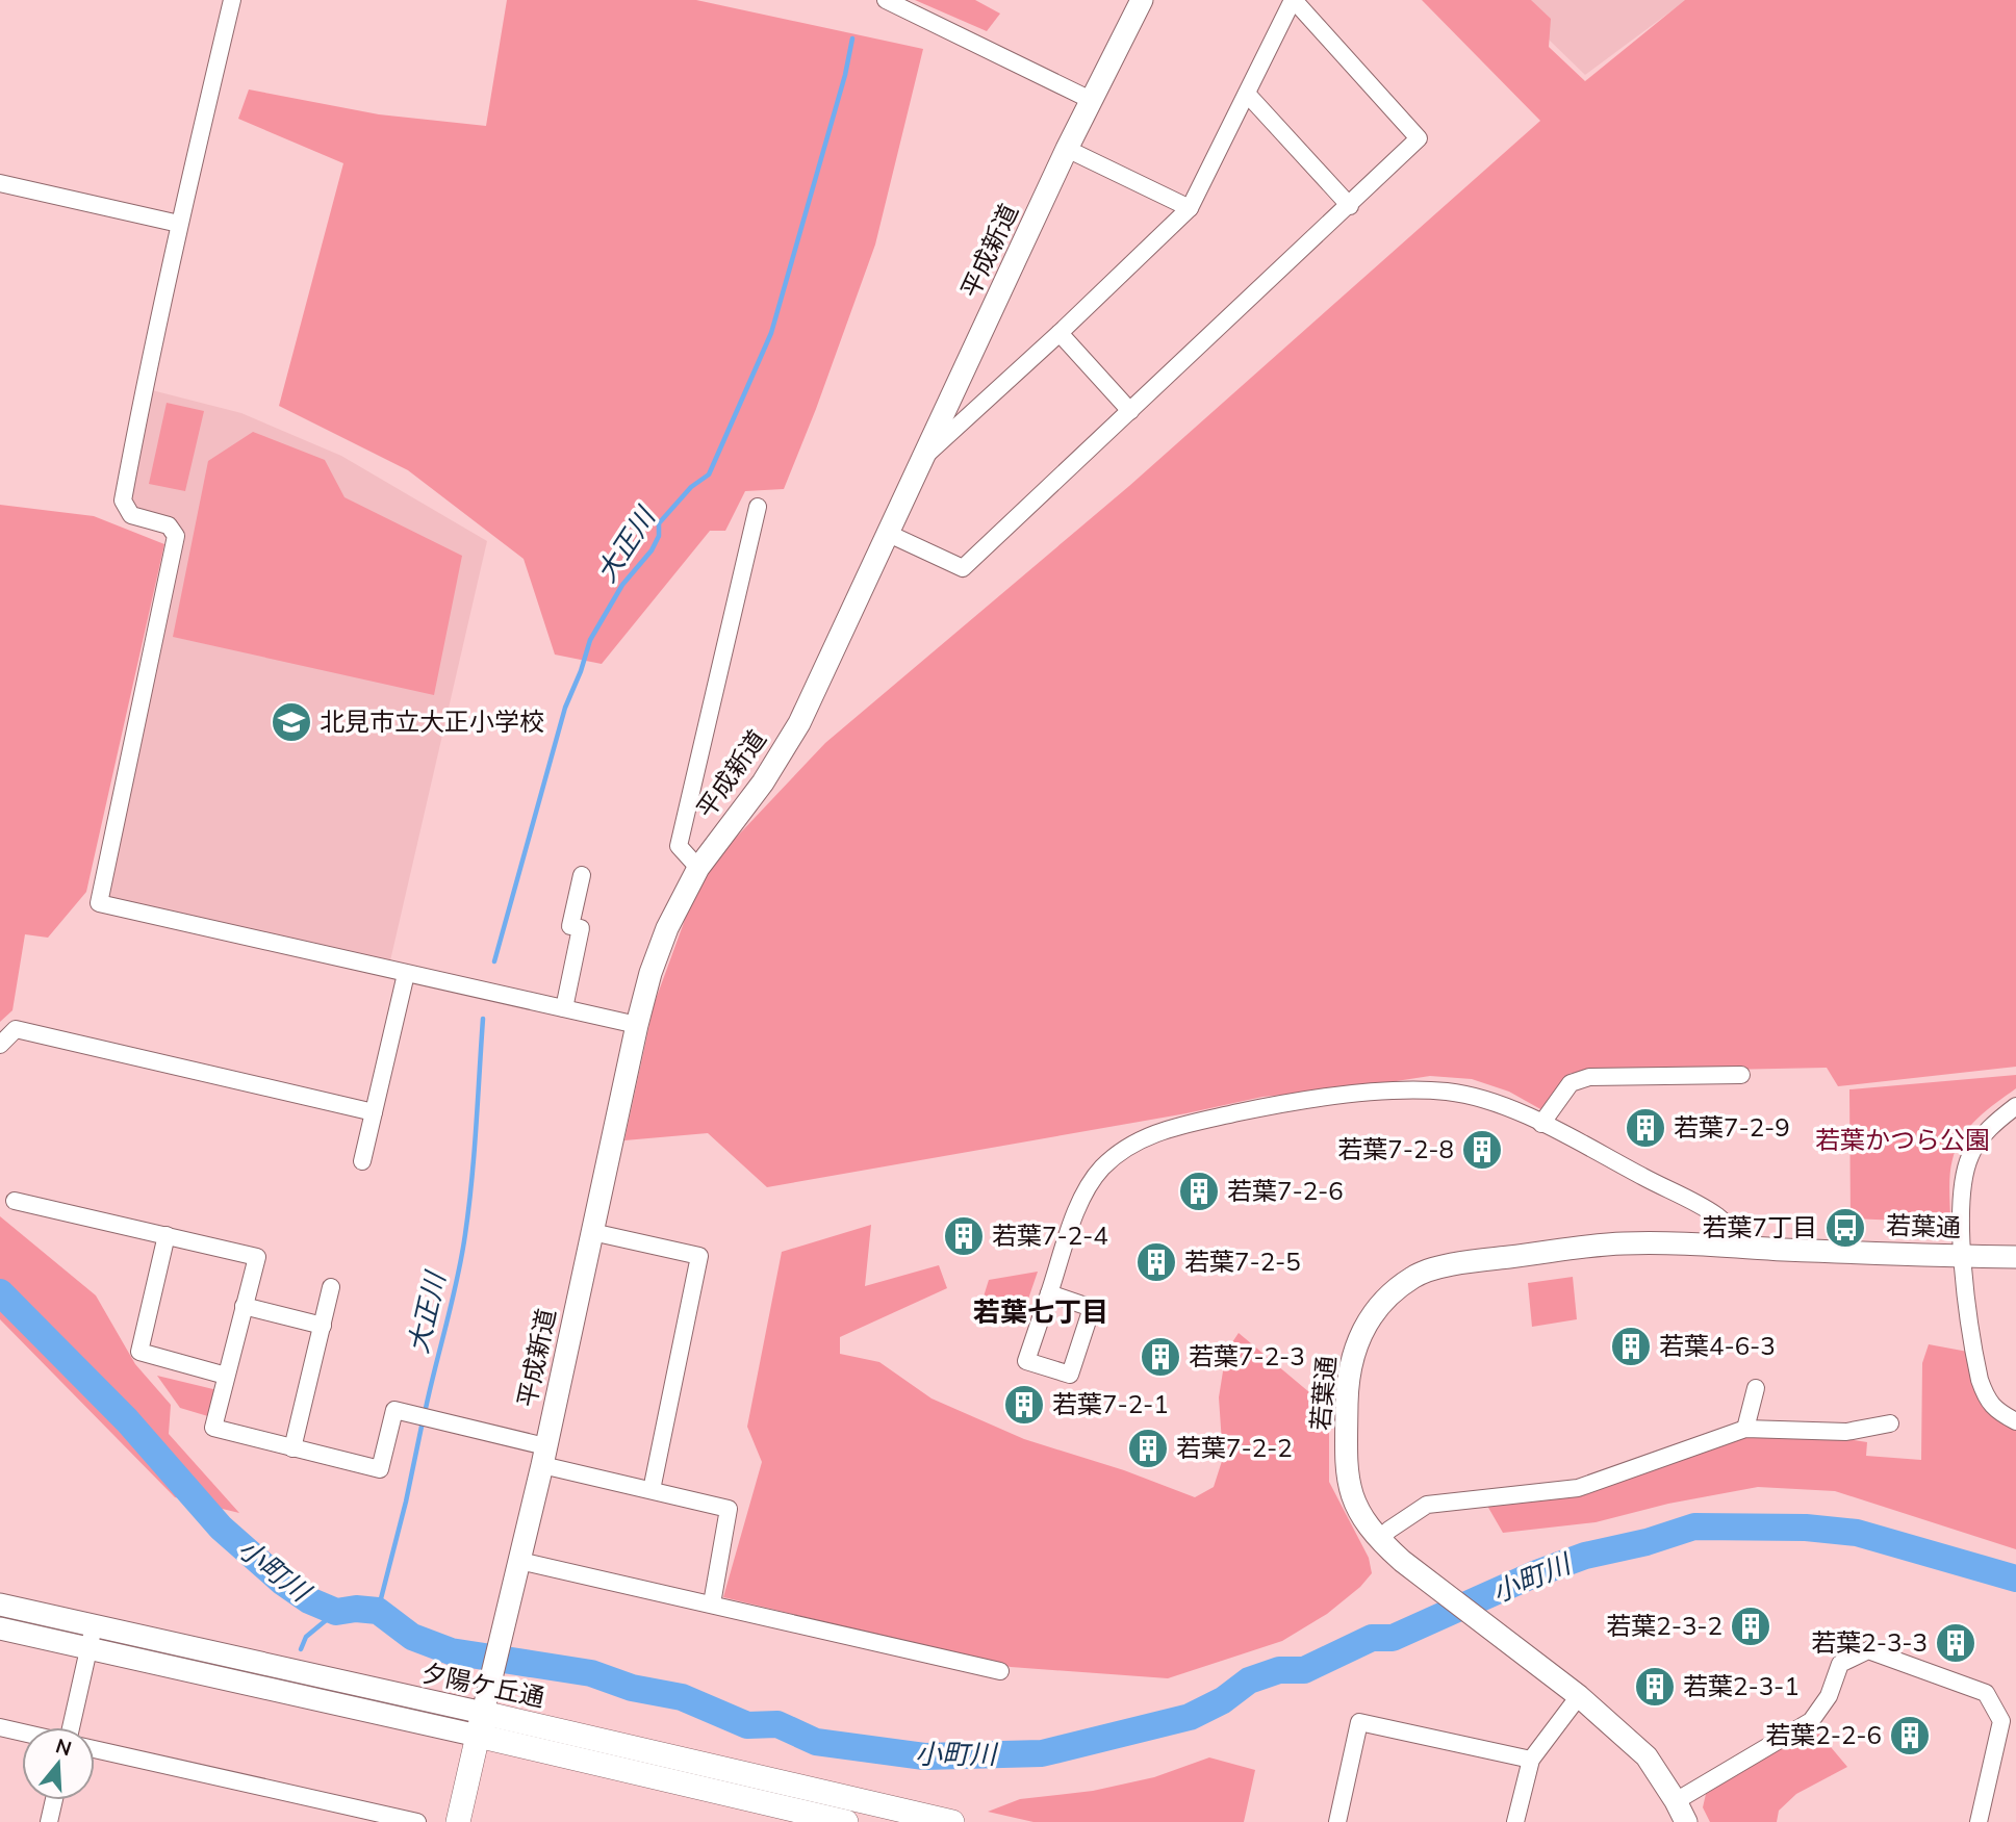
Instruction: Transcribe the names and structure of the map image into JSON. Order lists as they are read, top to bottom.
{
  "streets": {
    "main road": ["夕陽ケ丘通"],
    "street": ["平成新道", "若葉通"]
  },
  "crossings": [
    ["平成新道", "夕陽ケ丘通"]
  ],
  "districts": ["若葉七丁目"],
  "water": ["大正川", "小町川"],
  "parks": ["若葉かつら公園"],
  "places": {
    "school or university": ["北見市立大正小学校"],
    "building": [
      "若葉7-2-9",
      "若葉7-2-8",
      "若葉7-2-6",
      "若葉7-2-4",
      "若葉7-2-5",
      "若葉4-6-3",
      "若葉7-2-3",
      "若葉7-2-1",
      "若葉7-2-2",
      "若葉2-3-2",
      "若葉2-3-3",
      "若葉2-3-1",
      "若葉2-2-6"
    ],
    "bus stop": ["若葉7丁目"]
  },
  "north": "top"
}
